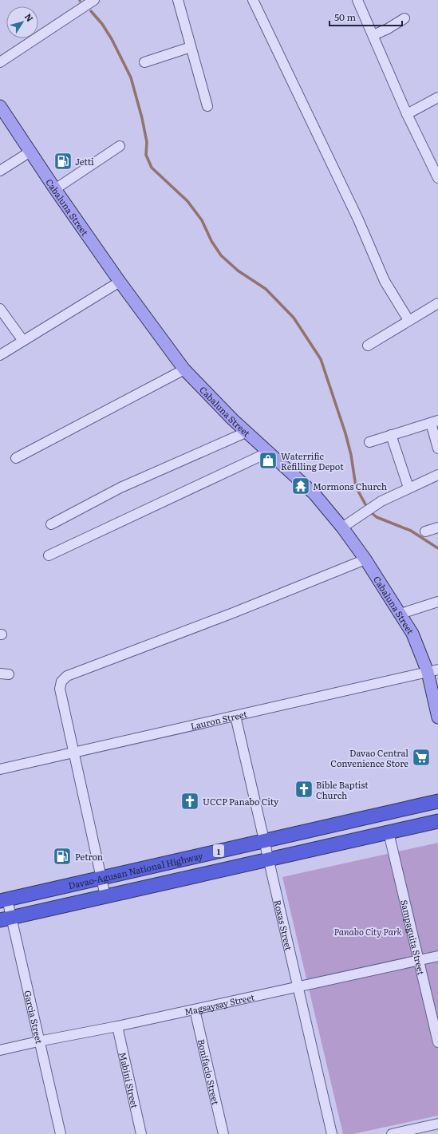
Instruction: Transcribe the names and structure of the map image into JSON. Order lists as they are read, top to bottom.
{
  "streets": {
    "highway": ["1", "Davao-Agusan National Highway"],
    "main road": ["Cabaluna Street"],
    "street": [
      "Lauron Street",
      "Roxas Street",
      "Sampaguita Street",
      "Magsaysay Street",
      "Garcia Street",
      "Bonifacio Street",
      "Mabini Street"
    ]
  },
  "crossings": [
    ["Cabaluna Street", "Lauron Street"],
    ["Lauron Street", "Roxas Street"],
    ["Davao-Agusan National Highway", "Roxas Street"],
    ["Davao-Agusan National Highway", "Sampaguita Street"],
    ["Davao-Agusan National Highway", "Garcia Street"],
    ["Roxas Street", "Magsaysay Street"],
    ["Sampaguita Street", "Magsaysay Street"],
    ["Magsaysay Street", "Garcia Street"],
    ["Magsaysay Street", "Bonifacio Street"],
    ["Magsaysay Street", "Mabini Street"]
  ],
  "parks": ["Panabo City Park"],
  "places": {
    "fuel station": ["Jetti", "Petron"],
    "shop": ["Waterrific Refilling Depot"],
    "temple": ["Mormons Church"],
    "supermarket": ["Davao Central Convenience Store"],
    "church": ["Bible Baptist Church", "UCCP Panabo City"]
  },
  "scale_bar": "50 m",
  "north": "top right"
}
